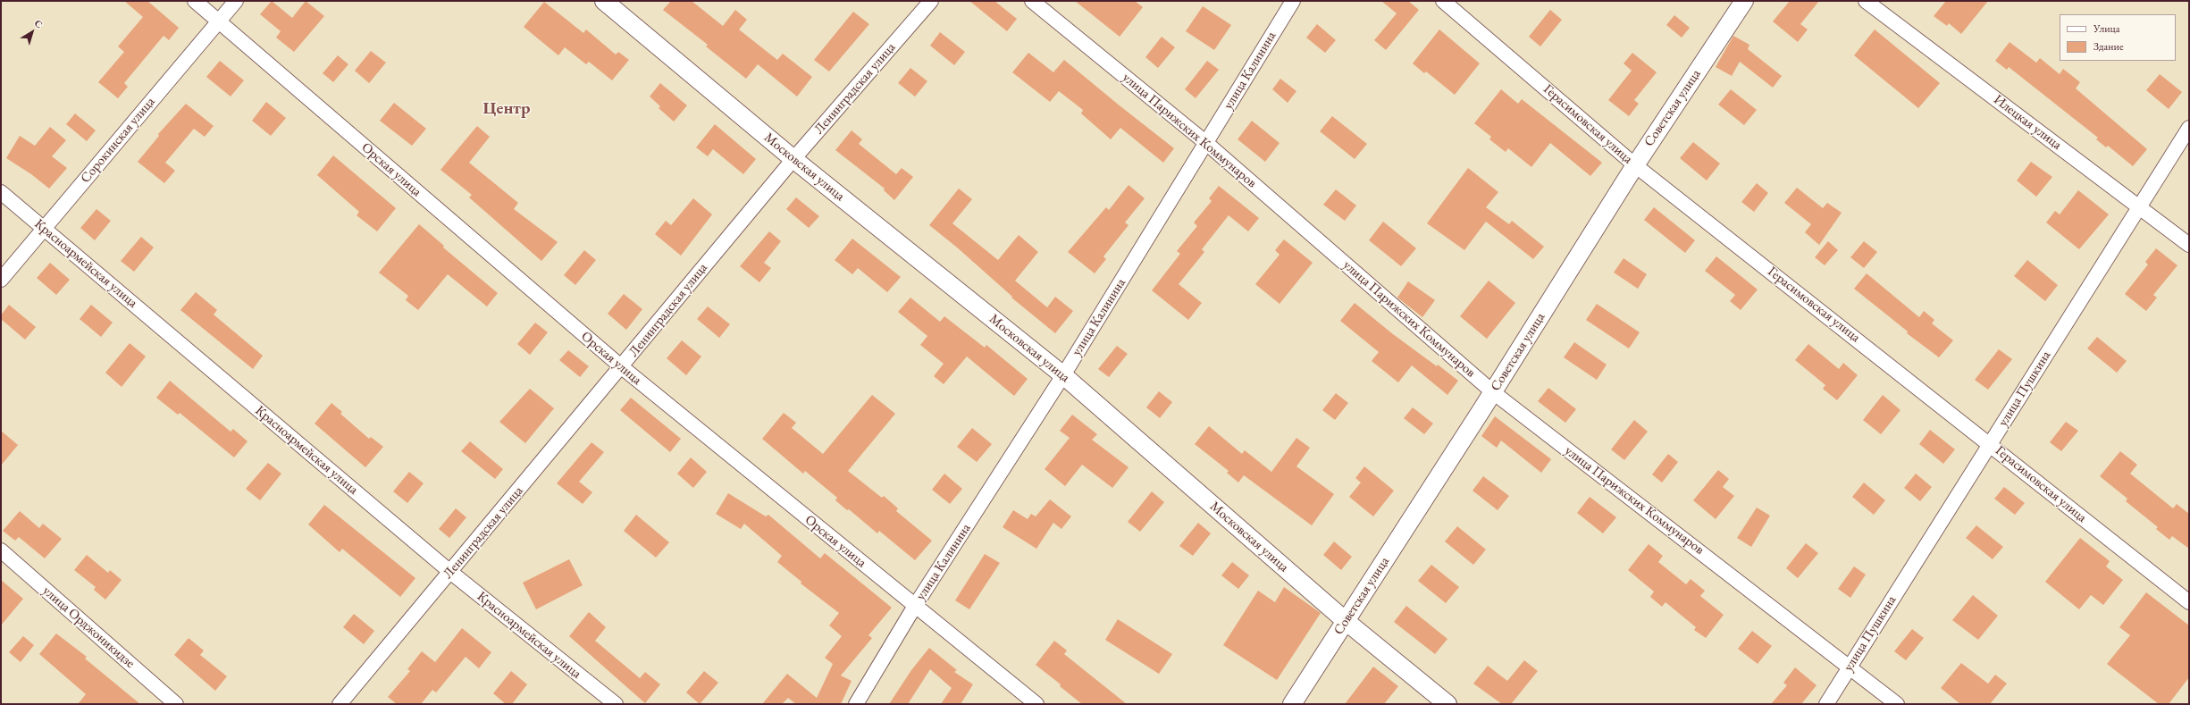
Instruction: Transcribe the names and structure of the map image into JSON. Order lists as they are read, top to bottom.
{
  "streets": {
    "street": [
      "улица Калинина",
      "Ленинградская улица",
      "Советская улица",
      "Илецкая улица",
      "Герасимовская улица",
      "улица Парижских Коммунаров",
      "Сорокинская улица",
      "Московская улица",
      "Орская улица",
      "Красноармейская улица",
      "улица Пушкина",
      "улица Орджоникидзе"
    ]
  },
  "crossings": [
    ["улица Калинина", "улица Парижских Коммунаров"],
    ["улица Калинина", "Московская улица"],
    ["улица Калинина", "Орская улица"],
    ["Ленинградская улица", "Московская улица"],
    ["Ленинградская улица", "Орская улица"],
    ["Ленинградская улица", "Красноармейская улица"],
    ["Советская улица", "Герасимовская улица"],
    ["Советская улица", "улица Парижских Коммунаров"],
    ["Советская улица", "Московская улица"],
    ["Илецкая улица", "улица Пушкина"],
    ["Герасимовская улица", "улица Пушкина"],
    ["улица Парижских Коммунаров", "улица Пушкина"],
    ["Сорокинская улица", "Орская улица"],
    ["Сорокинская улица", "Красноармейская улица"]
  ],
  "districts": ["Центр"],
  "legend": ["Улица", "Здание"],
  "north": "top right"
}
